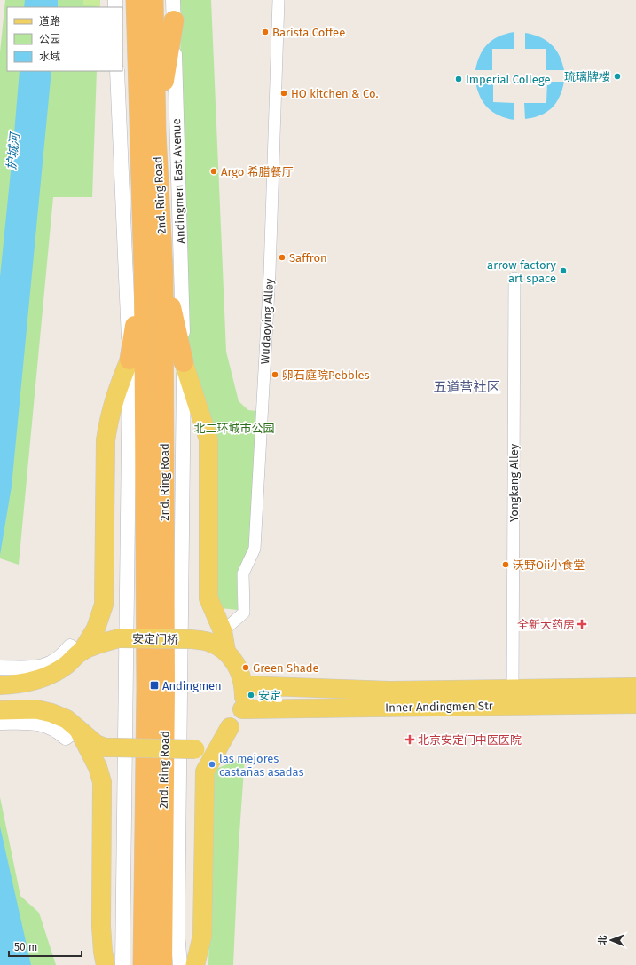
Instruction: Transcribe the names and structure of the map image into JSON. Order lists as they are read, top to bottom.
{
  "streets": {
    "highway": ["2nd. Ring Road"],
    "main road": ["安定门桥", "Inner Andingmen Str"],
    "street": ["Andingmen East Avenue", "Wudaoying Alley", "Yongkang Alley"]
  },
  "crossings": [
    ["Yongkang Alley", "Inner Andingmen Str"]
  ],
  "districts": ["五道营社区"],
  "water": ["护城河"],
  "parks": ["北二环城市公园"],
  "places": {
    "other": [
      "Barista Coffee",
      "琉璃牌楼",
      "Imperial College",
      "HO kitchen & Co.",
      "Argo 希腊餐厅",
      "Saffron",
      "arrow factory art space",
      "卵石庭院Pebbles",
      "沃野Oii小食堂",
      "Green Shade",
      "安定",
      "las mejores castañas asadas"
    ],
    "health": ["全新大药房", "北京安定门中医医院"],
    "transit": ["Andingmen"]
  },
  "legend": ["道路", "公园", "水域"],
  "scale_bar": "50 m",
  "north": "left"
}
